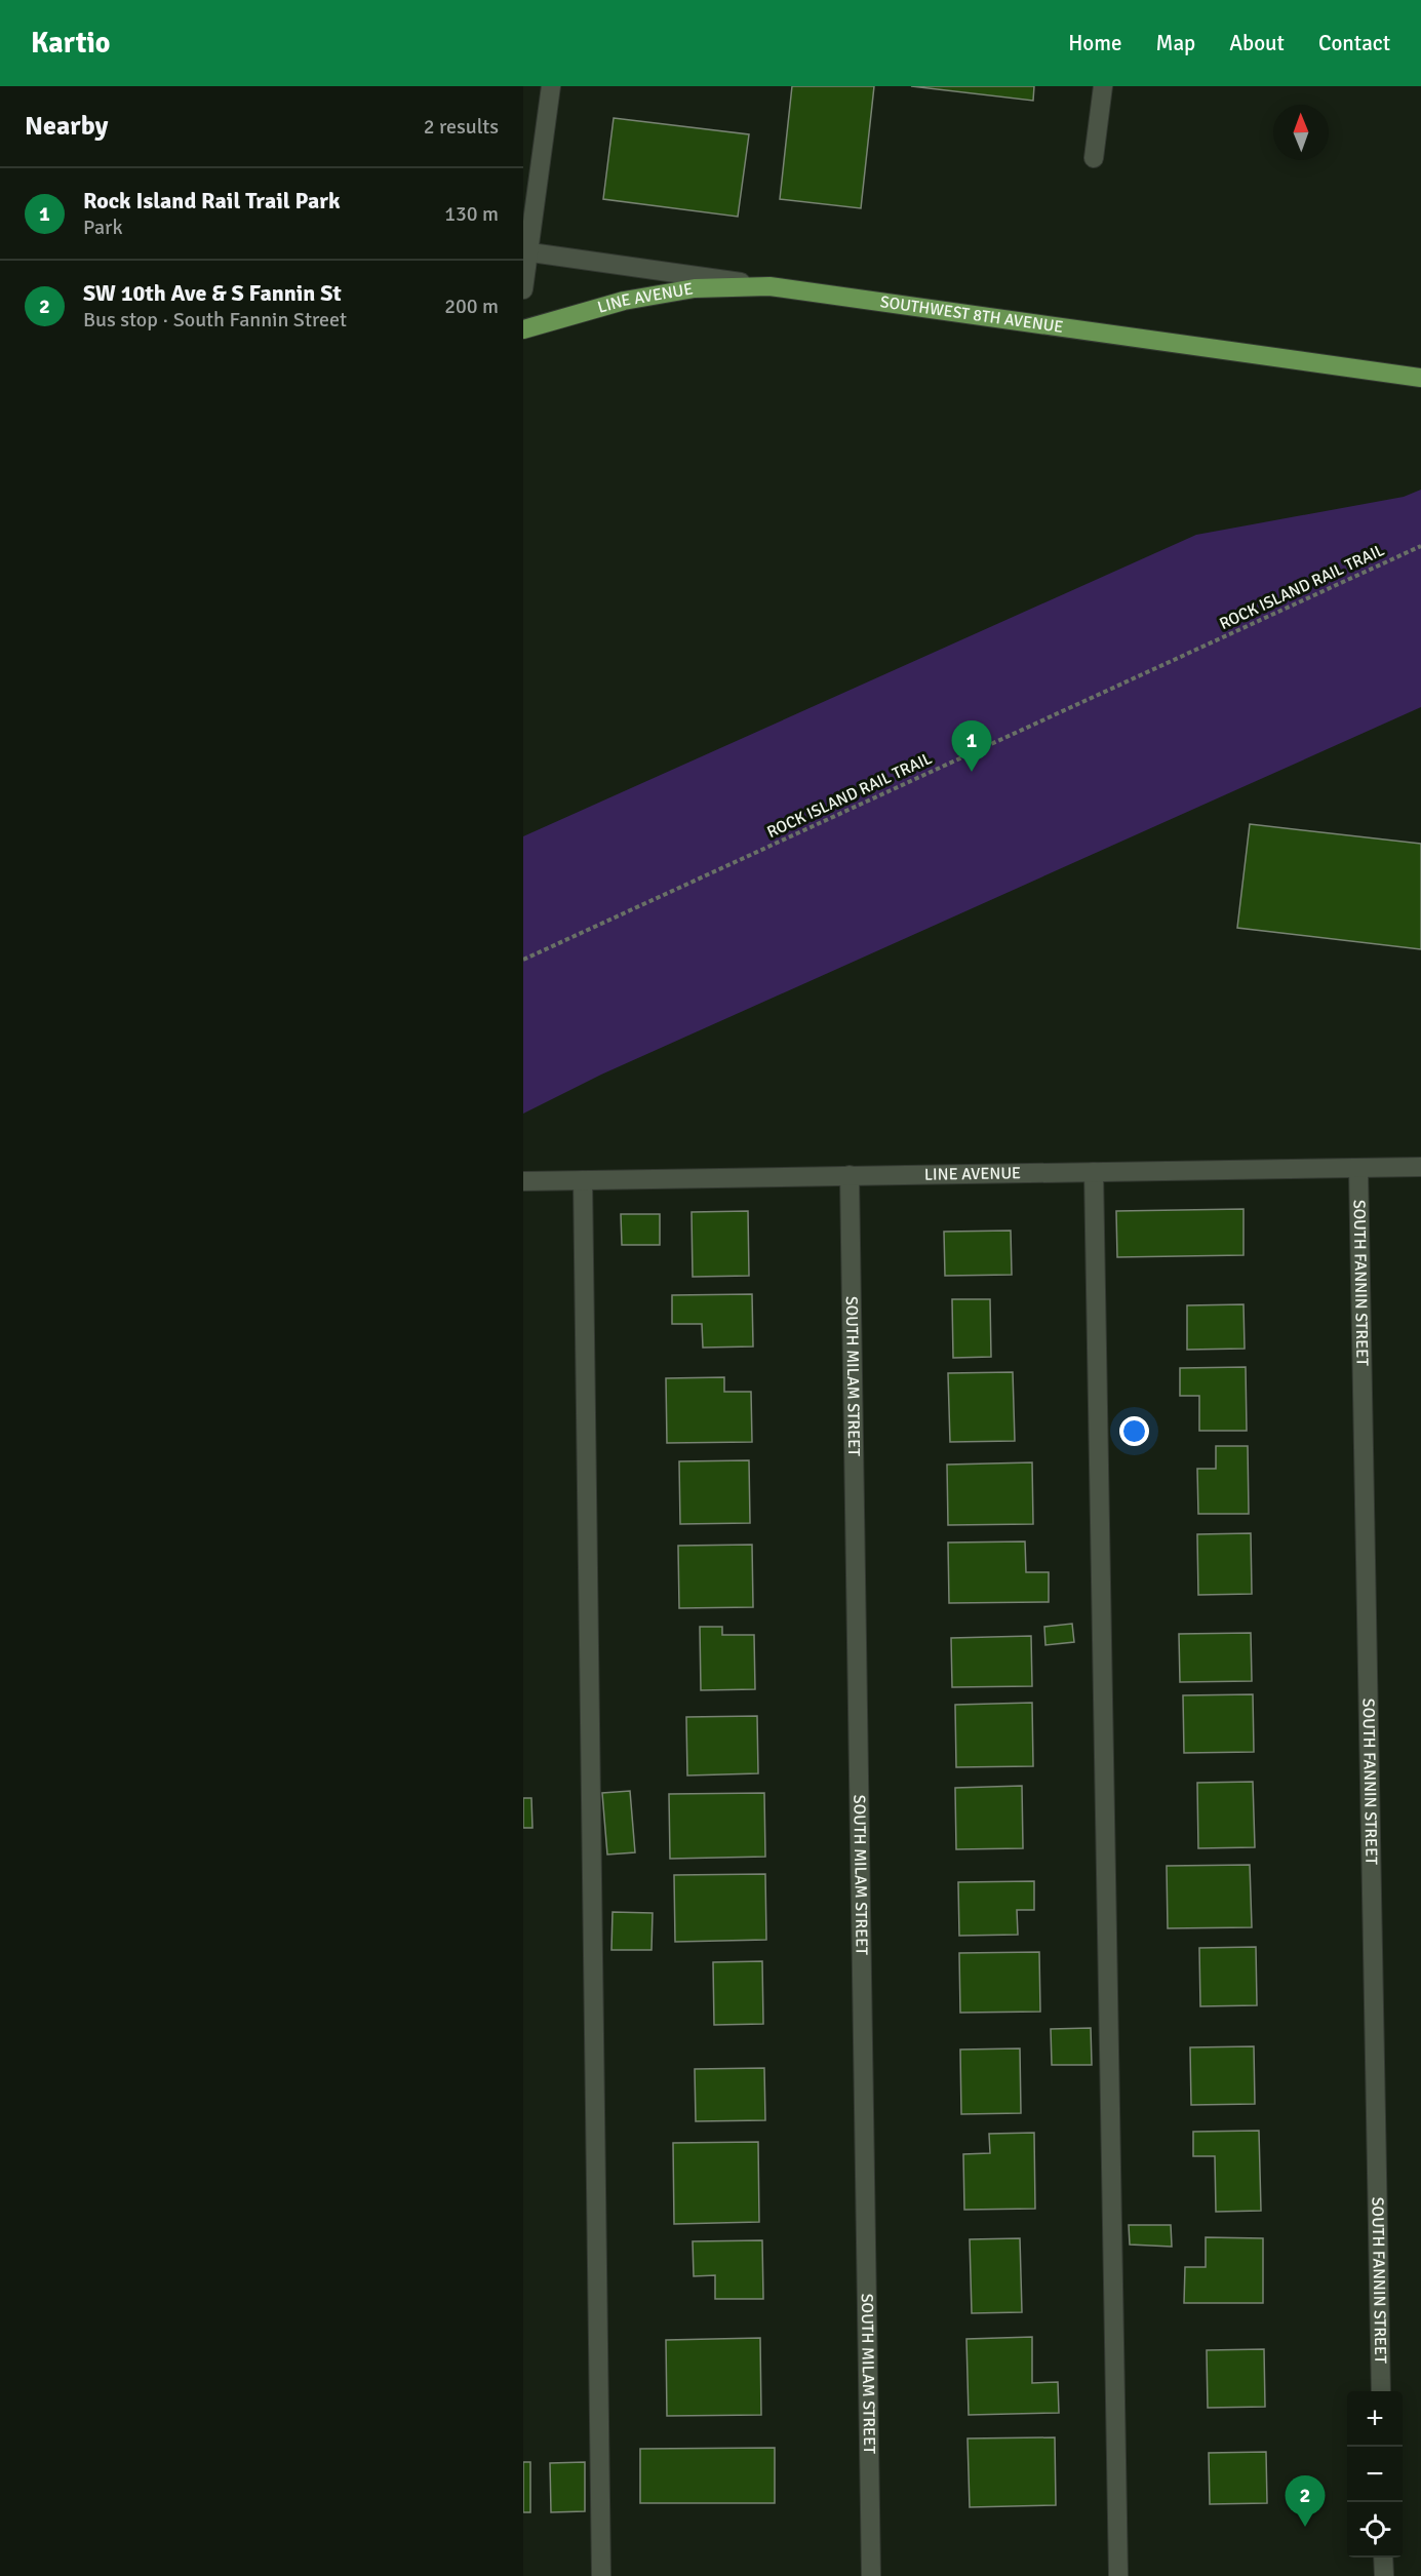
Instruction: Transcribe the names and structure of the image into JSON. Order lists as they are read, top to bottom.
{
  "streets": {
    "main road": ["LINE AVENUE", "SOUTHWEST 8TH AVENUE"],
    "street": ["SOUTH FANNIN STREET", "SOUTH MILAM STREET"],
    "path": ["ROCK ISLAND RAIL TRAIL"]
  },
  "crossings": [
    ["LINE AVENUE", "SOUTHWEST 8TH AVENUE"],
    ["LINE AVENUE", "SOUTH FANNIN STREET"],
    ["LINE AVENUE", "SOUTH MILAM STREET"]
  ],
  "north": "top",
  "page": {
    "header": "Kartio",
    "nav": [
      "Home",
      "Map",
      "About",
      "Contact"
    ],
    "heading": ["Nearby", "2 results"],
    "list": [
      {
        "mark": "1",
        "name": "Rock Island Rail Trail Park",
        "note": "Park",
        "value": "130 m"
      },
      {
        "mark": "2",
        "name": "SW 10th Ave & S Fannin St",
        "note": "Bus stop · South Fannin Street",
        "value": "200 m"
      }
    ],
    "pins": ["1", "2"],
    "map_buttons": ["+", "−"]
  }
}
